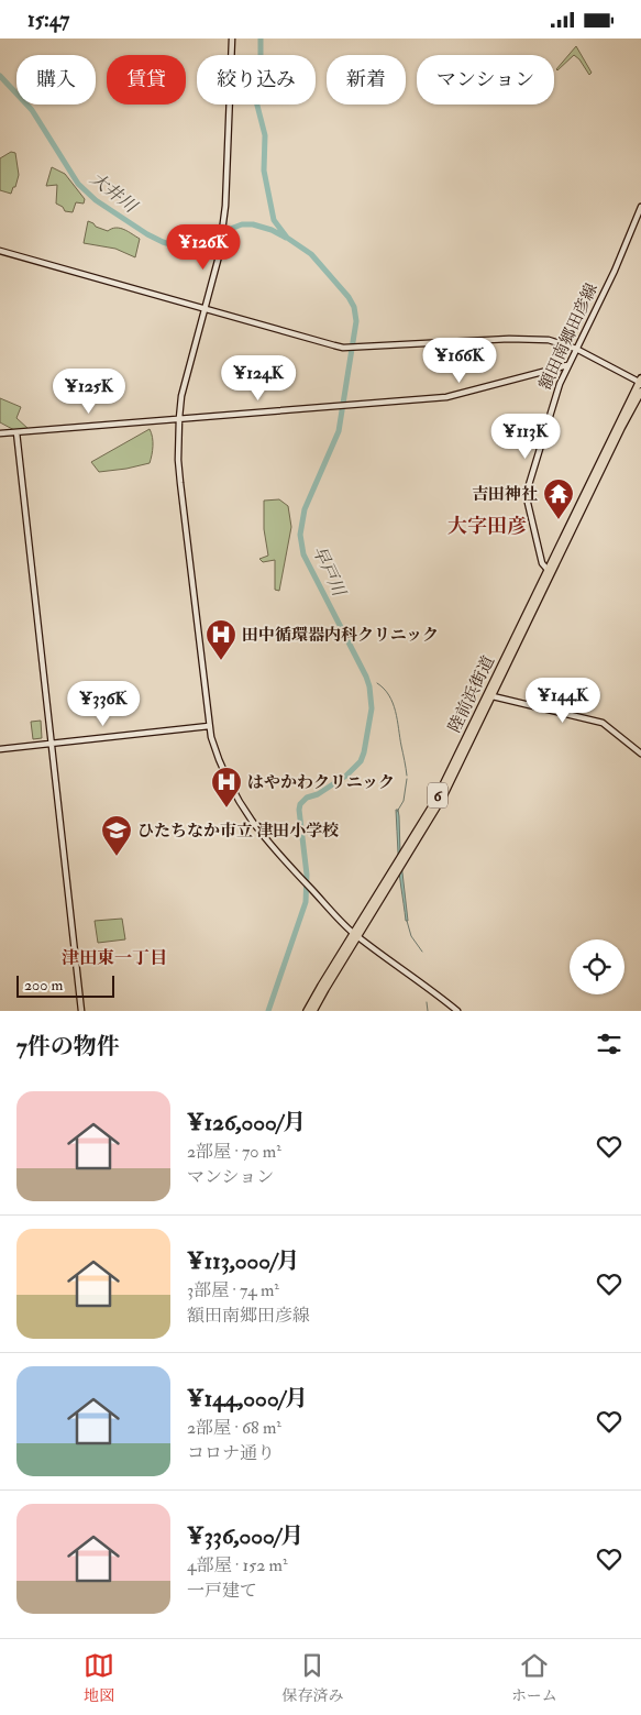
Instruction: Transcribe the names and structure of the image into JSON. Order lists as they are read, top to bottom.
{
  "streets": {
    "highway": ["陸前浜街道", "6"],
    "street": ["額田南郷田彦線"]
  },
  "crossings": [
    ["額田南郷田彦線", "陸前浜街道"]
  ],
  "districts": ["大字田彦", "津田東一丁目"],
  "water": ["大井川", "早戸川"],
  "places": {
    "temple": ["吉田神社"],
    "hospital": ["田中循環器内科クリニック", "はやかわクリニック"],
    "school or university": ["ひたちなか市立 津田小学校"]
  },
  "scale_bar": "200 m",
  "page": {
    "status": "15:47",
    "chip": [
      "購入",
      "賃貸",
      "絞り込み",
      "新着",
      "マンション"
    ],
    "price": [
      "¥126K",
      "¥166K",
      "¥124K",
      "¥125K",
      "¥113K",
      "¥144K",
      "¥336K"
    ],
    "scale": "200 m",
    "heading": "7件の物件",
    "list": [
      {
        "name": "¥126,000/月",
        "note": "2部屋 · 70 m² · マンション"
      },
      {
        "name": "¥113,000/月",
        "note": "3部屋 · 74 m² · 額田南郷田彦線"
      },
      {
        "name": "¥144,000/月",
        "note": "2部屋 · 68 m² · コロナ通り"
      },
      {
        "name": "¥336,000/月",
        "note": "4部屋 · 152 m² · 一戸建て"
      }
    ],
    "tabs": ["地図", "保存済み", "ホーム"]
  }
}
